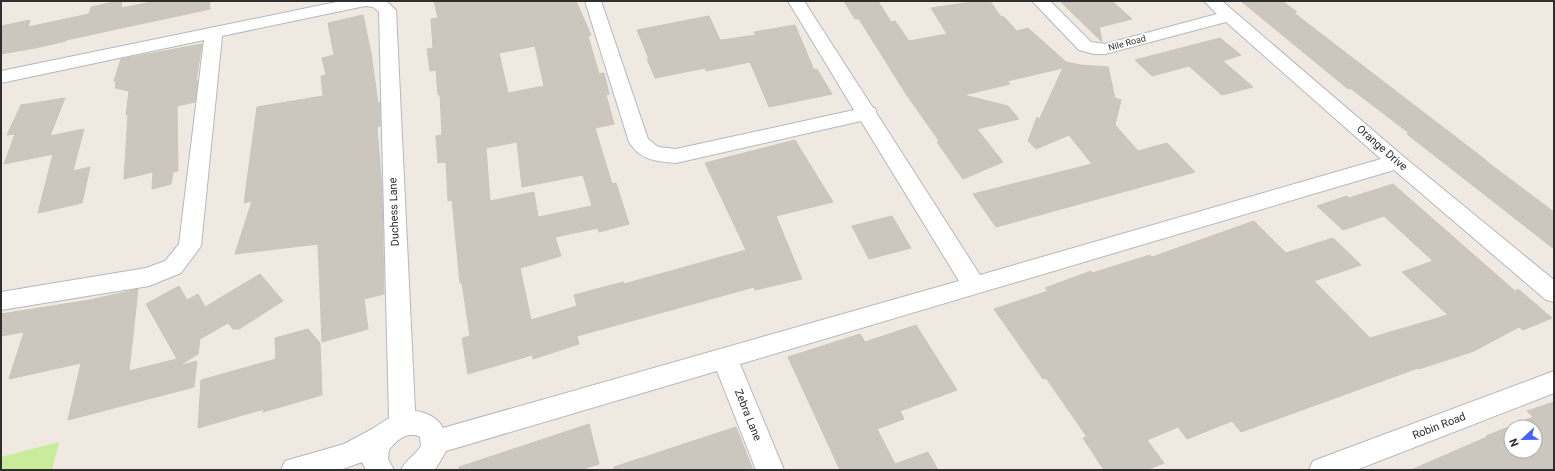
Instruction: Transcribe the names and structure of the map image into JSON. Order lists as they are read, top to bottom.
{
  "streets": {
    "street": [
      "Nile Road",
      "Orange Drive",
      "Duchess Lane",
      "Zebra Lane",
      "Robin Road"
    ]
  },
  "crossings": [
    ["Nile Road", "Orange Drive"]
  ],
  "north": "left"
}
